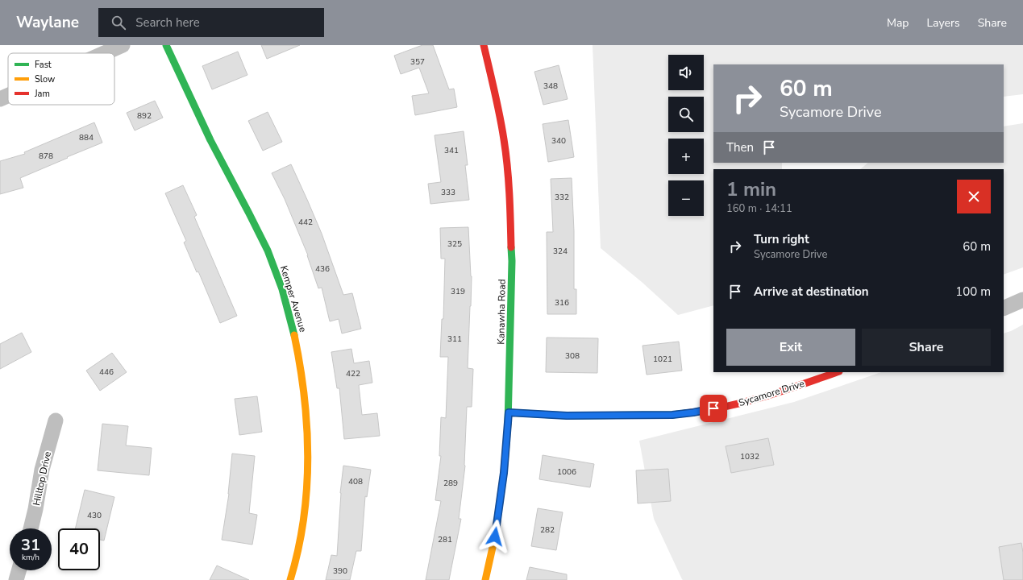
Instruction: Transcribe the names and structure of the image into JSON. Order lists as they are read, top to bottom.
{
  "streets": {
    "street": [
      "Kemper Avenue",
      "Kanawha Road",
      "Sycamore Drive",
      "Hilltop Drive"
    ]
  },
  "crossings": [
    ["Kanawha Road", "Sycamore Drive"]
  ],
  "house_numbers": [
    "357",
    "348",
    "892",
    "884",
    "340",
    "341",
    "878",
    "333",
    "332",
    "442",
    "325",
    "324",
    "436",
    "319",
    "316",
    "311",
    "308",
    "1021",
    "446",
    "422",
    "1032",
    "1006",
    "408",
    "289",
    "430",
    "282",
    "281",
    "390"
  ],
  "legend": ["Fast", "Slow", "Jam"],
  "page": {
    "header": "Waylane",
    "search": "Search here",
    "nav": ["Map", "Layers", "Share"],
    "map_buttons": ["+", "−"],
    "turn": ["60 m", "Sycamore Drive"],
    "then": "Then",
    "heading": ["1 min", "160 m · 14:11"],
    "list": [
      {
        "name": "Turn right",
        "note": "Sycamore Drive",
        "value": "60 m"
      },
      {
        "name": "Arrive at destination",
        "value": "100 m"
      }
    ],
    "buttons": ["Exit", "Share"],
    "speed": "31 km/h",
    "limit": "40"
  }
}
